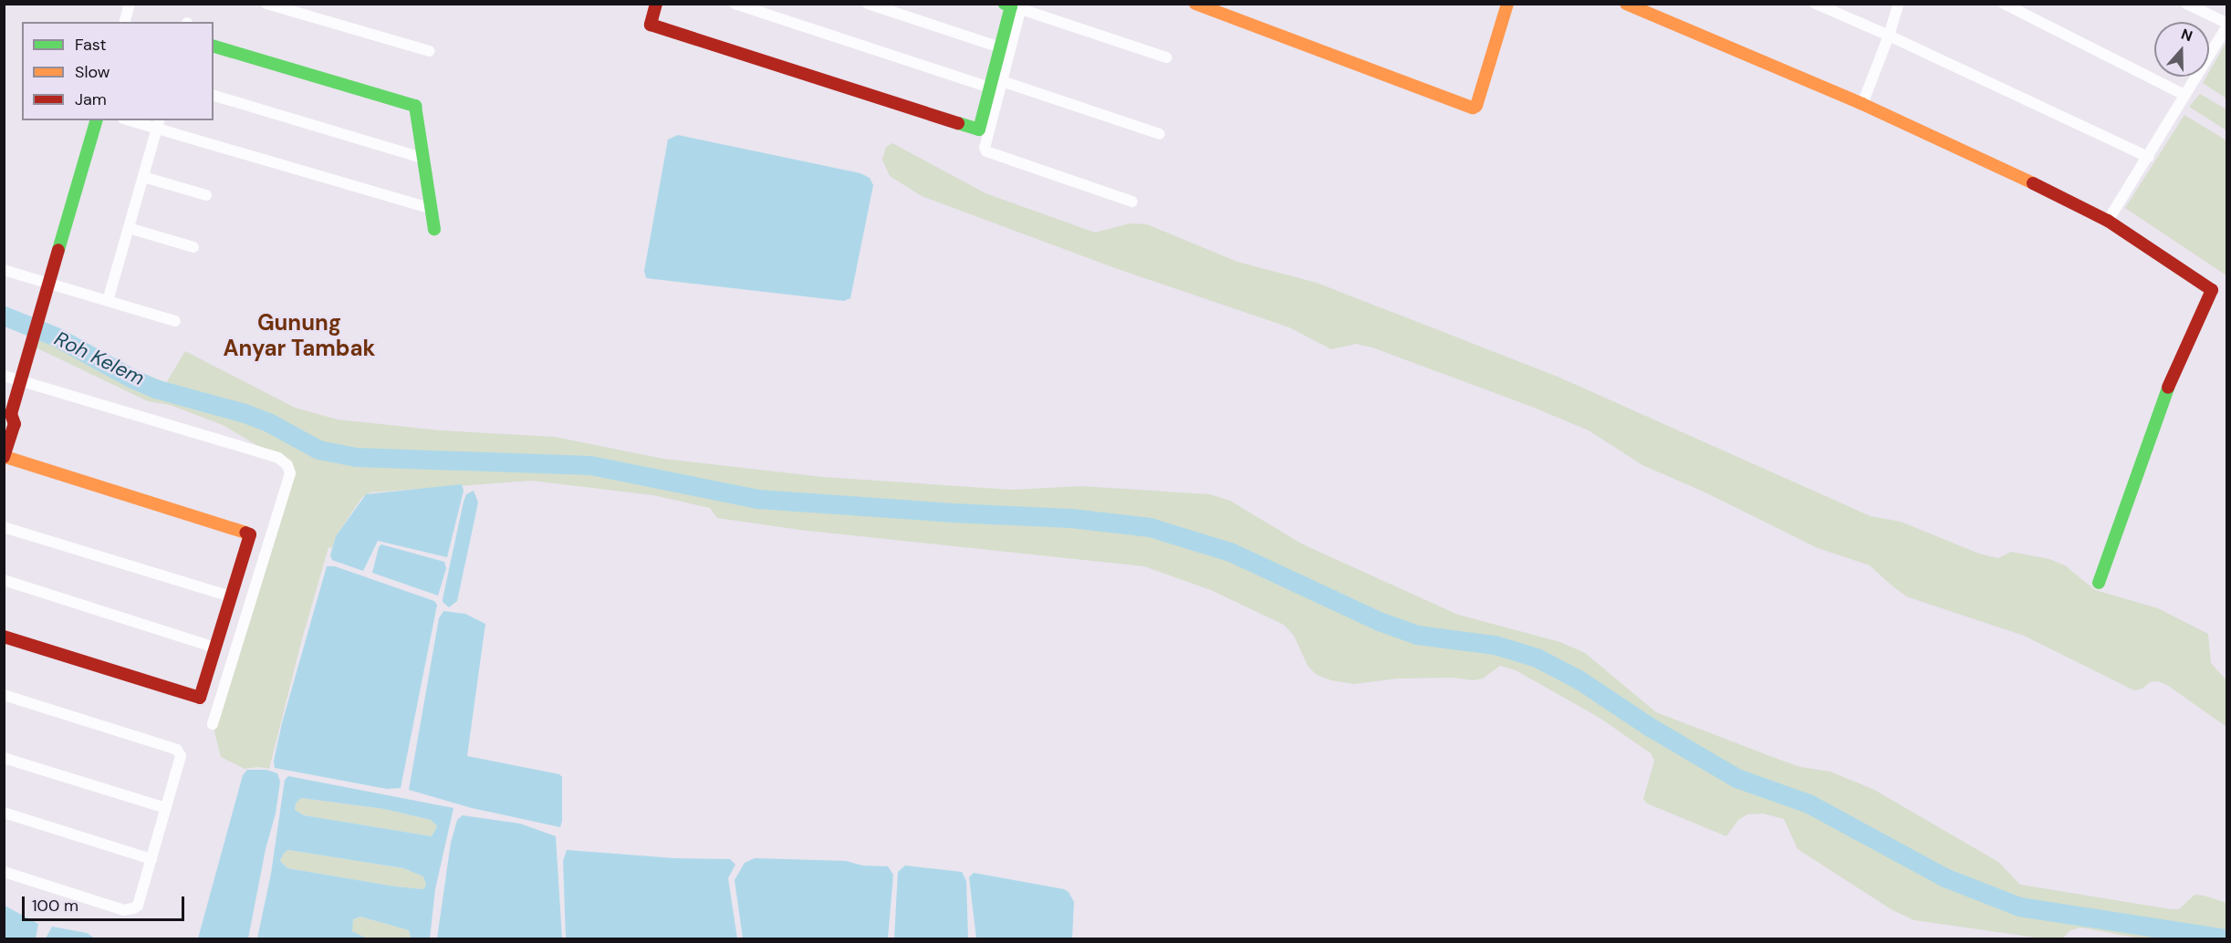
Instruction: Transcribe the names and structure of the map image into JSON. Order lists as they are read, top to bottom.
{
  "districts": ["Gunung Anyar Tambak"],
  "water": ["Roh Kelem"],
  "legend": ["Fast", "Slow", "Jam"],
  "scale_bar": "100 m",
  "north": "top"
}
